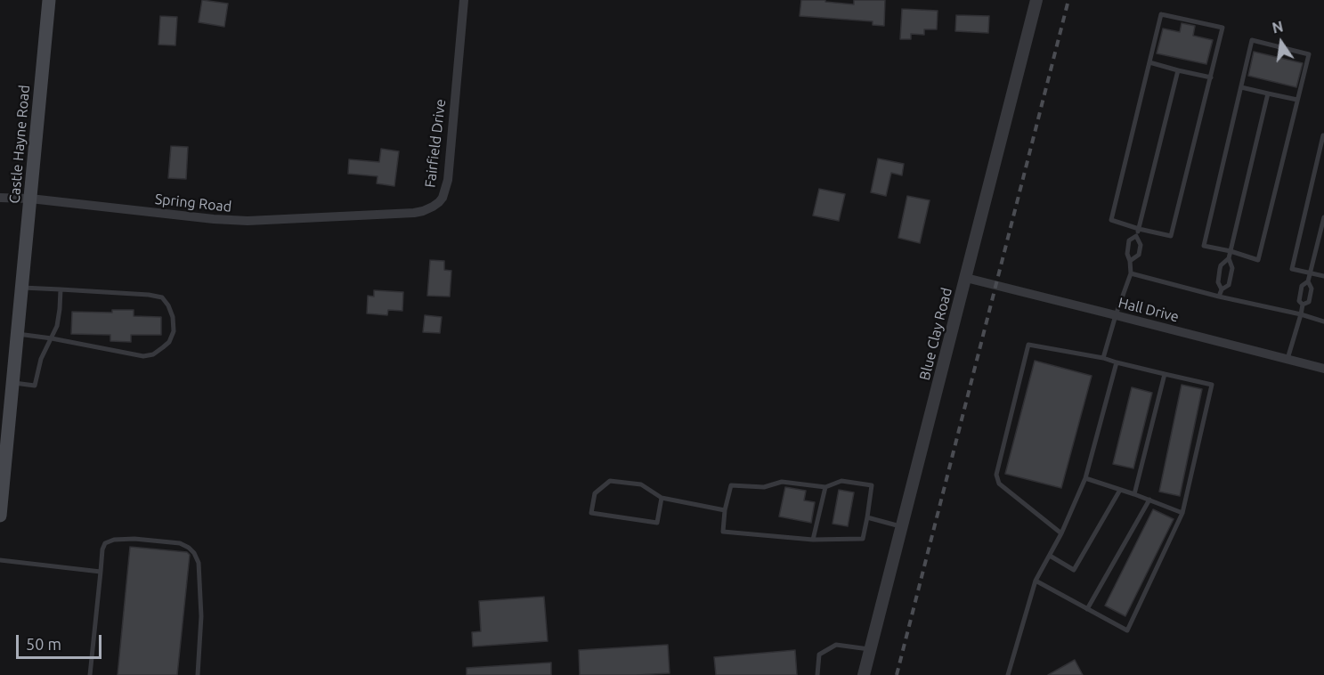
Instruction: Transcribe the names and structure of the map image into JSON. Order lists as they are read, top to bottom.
{
  "streets": {
    "main road": ["Castle Hayne Road"],
    "street": [
      "Fairfield Drive",
      "Spring Road",
      "Hall Drive",
      "Blue Clay Road"
    ]
  },
  "crossings": [
    ["Fairfield Drive", "Spring Road"],
    ["Castle Hayne Road", "Spring Road"],
    ["Hall Drive", "Blue Clay Road"]
  ],
  "scale_bar": "50 m",
  "north": "top"
}
